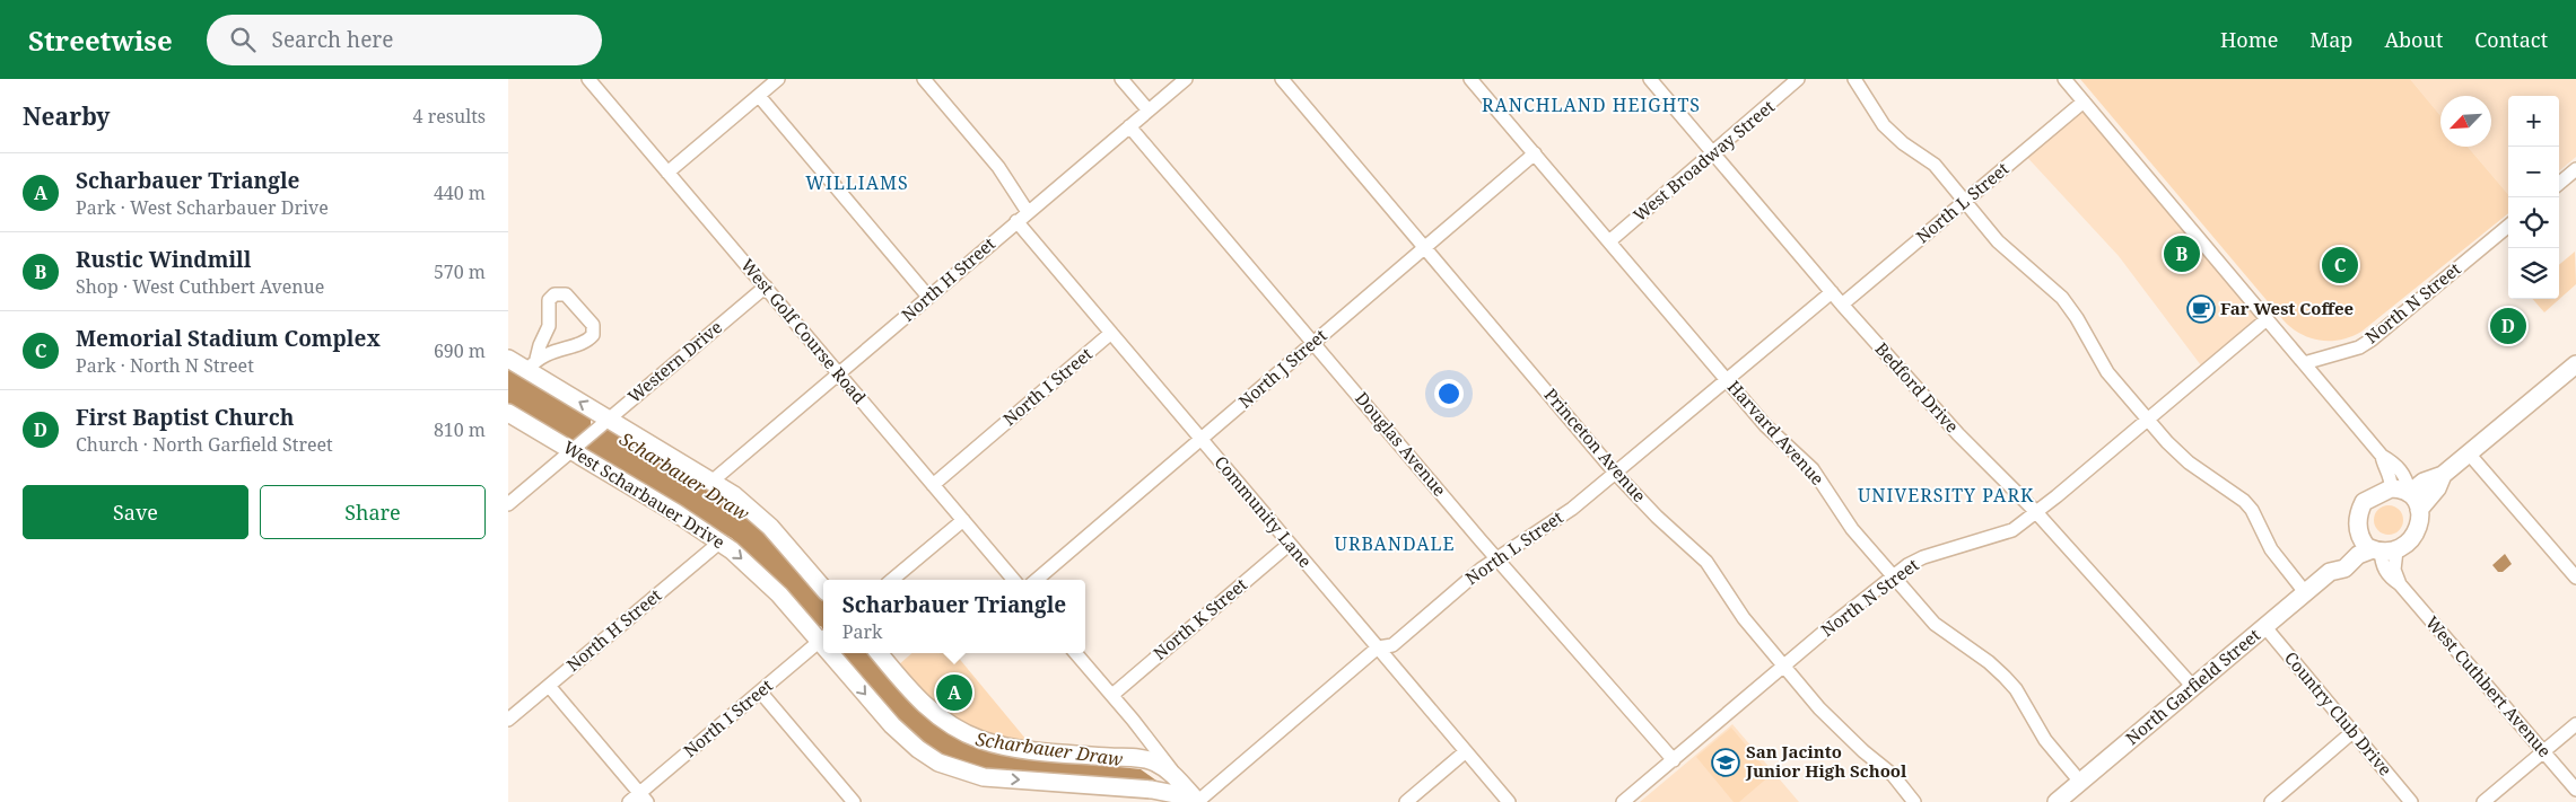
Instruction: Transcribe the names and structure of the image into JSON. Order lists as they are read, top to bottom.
{
  "streets": {
    "main road": ["West Scharbauer Drive", "North Garfield Street"],
    "street": [
      "West Broadway Street",
      "North L Street",
      "North H Street",
      "North N Street",
      "West Golf Course Road",
      "Western Drive",
      "North J Street",
      "North I Street",
      "Bedford Drive",
      "Harvard Avenue",
      "Douglas Avenue",
      "Princeton Avenue",
      "Community Lane",
      "North K Street",
      "West Cuthbert Avenue",
      "Country Club Drive"
    ]
  },
  "crossings": [
    ["West Broadway Street", "Bedford Drive"],
    ["West Broadway Street", "Harvard Avenue"],
    ["North L Street", "Bedford Drive"],
    ["North L Street", "Harvard Avenue"],
    ["North L Street", "Douglas Avenue"],
    ["North L Street", "Princeton Avenue"],
    ["North L Street", "West Scharbauer Drive"],
    ["North L Street", "Community Lane"],
    ["North H Street", "West Golf Course Road"],
    ["North H Street", "Douglas Avenue"],
    ["North H Street", "West Scharbauer Drive"],
    ["North H Street", "Community Lane"],
    ["North N Street", "Bedford Drive"],
    ["North N Street", "Harvard Avenue"],
    ["North N Street", "Douglas Avenue"],
    ["North N Street", "Princeton Avenue"],
    ["West Golf Course Road", "Western Drive"],
    ["West Golf Course Road", "North I Street"],
    ["Western Drive", "West Scharbauer Drive"],
    ["North J Street", "Harvard Avenue"],
    ["North J Street", "Douglas Avenue"],
    ["North J Street", "Princeton Avenue"],
    ["North J Street", "Community Lane"],
    ["North I Street", "West Scharbauer Drive"],
    ["North I Street", "Community Lane"],
    ["Bedford Drive", "North Garfield Street"],
    ["Harvard Avenue", "North Garfield Street"],
    ["Community Lane", "North K Street"],
    ["North Garfield Street", "Country Club Drive"]
  ],
  "districts": [
    "RANCHLAND HEIGHTS",
    "WILLIAMS",
    "UNIVERSITY PARK",
    "URBANDALE"
  ],
  "water": ["Scharbauer Draw"],
  "places": {
    "cafe": ["Far West Coffee"],
    "school or university": ["San Jacinto Junior High School"]
  },
  "north": "bottom left",
  "page": {
    "header": "Streetwise",
    "search": "Search here",
    "nav": [
      "Home",
      "Map",
      "About",
      "Contact"
    ],
    "heading": ["Nearby", "4 results"],
    "map_buttons": ["+", "−"],
    "list": [
      {
        "mark": "A",
        "name": "Scharbauer Triangle",
        "note": "Park · West Scharbauer Drive",
        "value": "440 m"
      },
      {
        "mark": "B",
        "name": "Rustic Windmill",
        "note": "Shop · West Cuthbert Avenue",
        "value": "570 m"
      },
      {
        "mark": "C",
        "name": "Memorial Stadium Complex",
        "note": "Park · North N Street",
        "value": "690 m"
      },
      {
        "mark": "D",
        "name": "First Baptist Church",
        "note": "Church · North Garfield Street",
        "value": "810 m"
      }
    ],
    "pins": [
      "B",
      "C",
      "D",
      "A"
    ],
    "buttons": ["Save", "Share"],
    "popup": ["Scharbauer Triangle", "Park"]
  }
}
